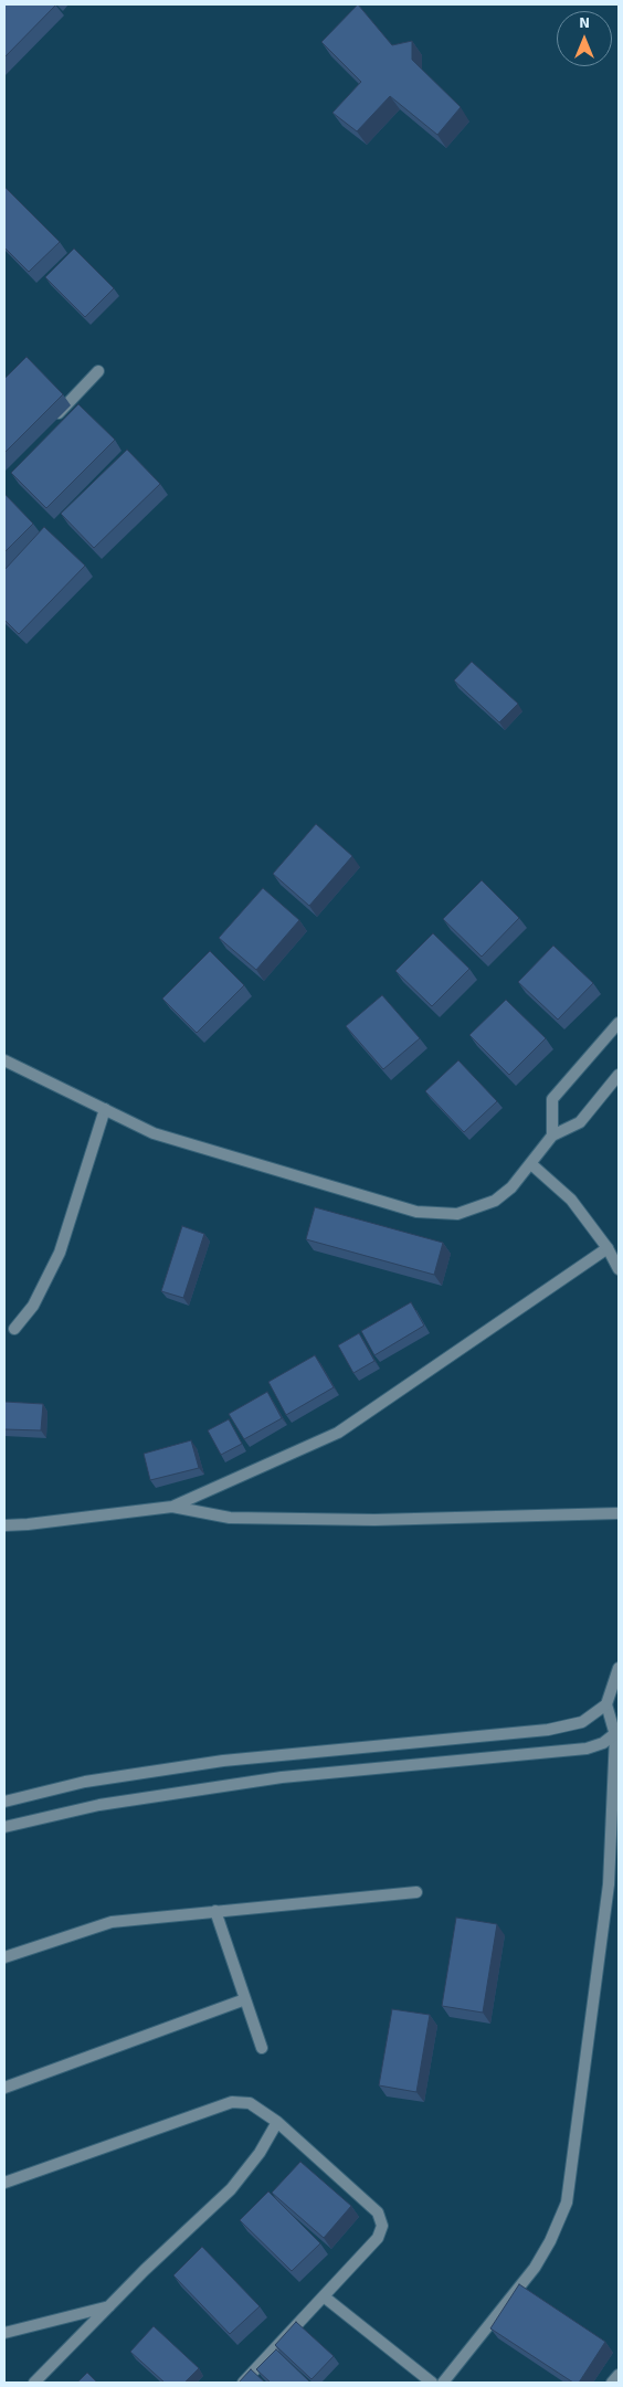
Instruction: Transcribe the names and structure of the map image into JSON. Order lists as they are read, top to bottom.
{
  "north": "top"
}
